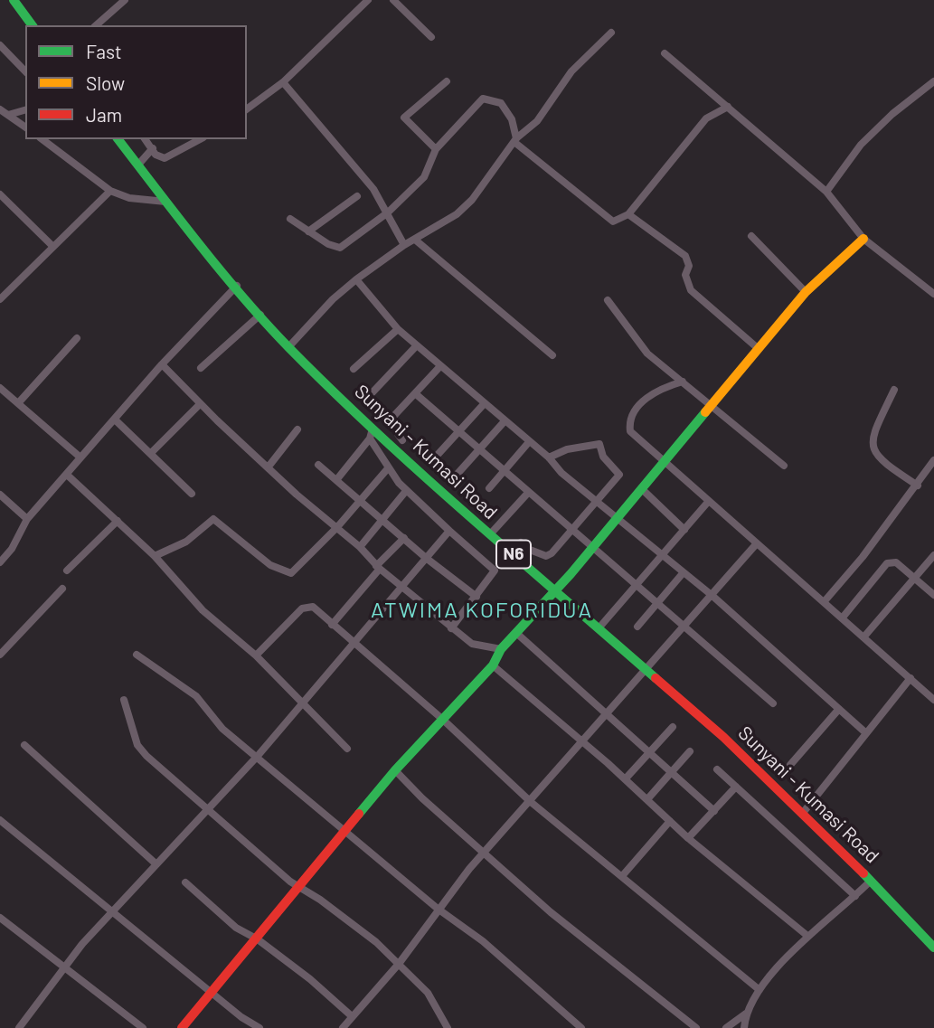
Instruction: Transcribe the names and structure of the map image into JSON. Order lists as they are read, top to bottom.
{
  "streets": {
    "main road": ["Sunyani - Kumasi Road", "N6"]
  },
  "districts": ["ATWIMA KOFORIDUA"],
  "legend": ["Fast", "Slow", "Jam"]
}
